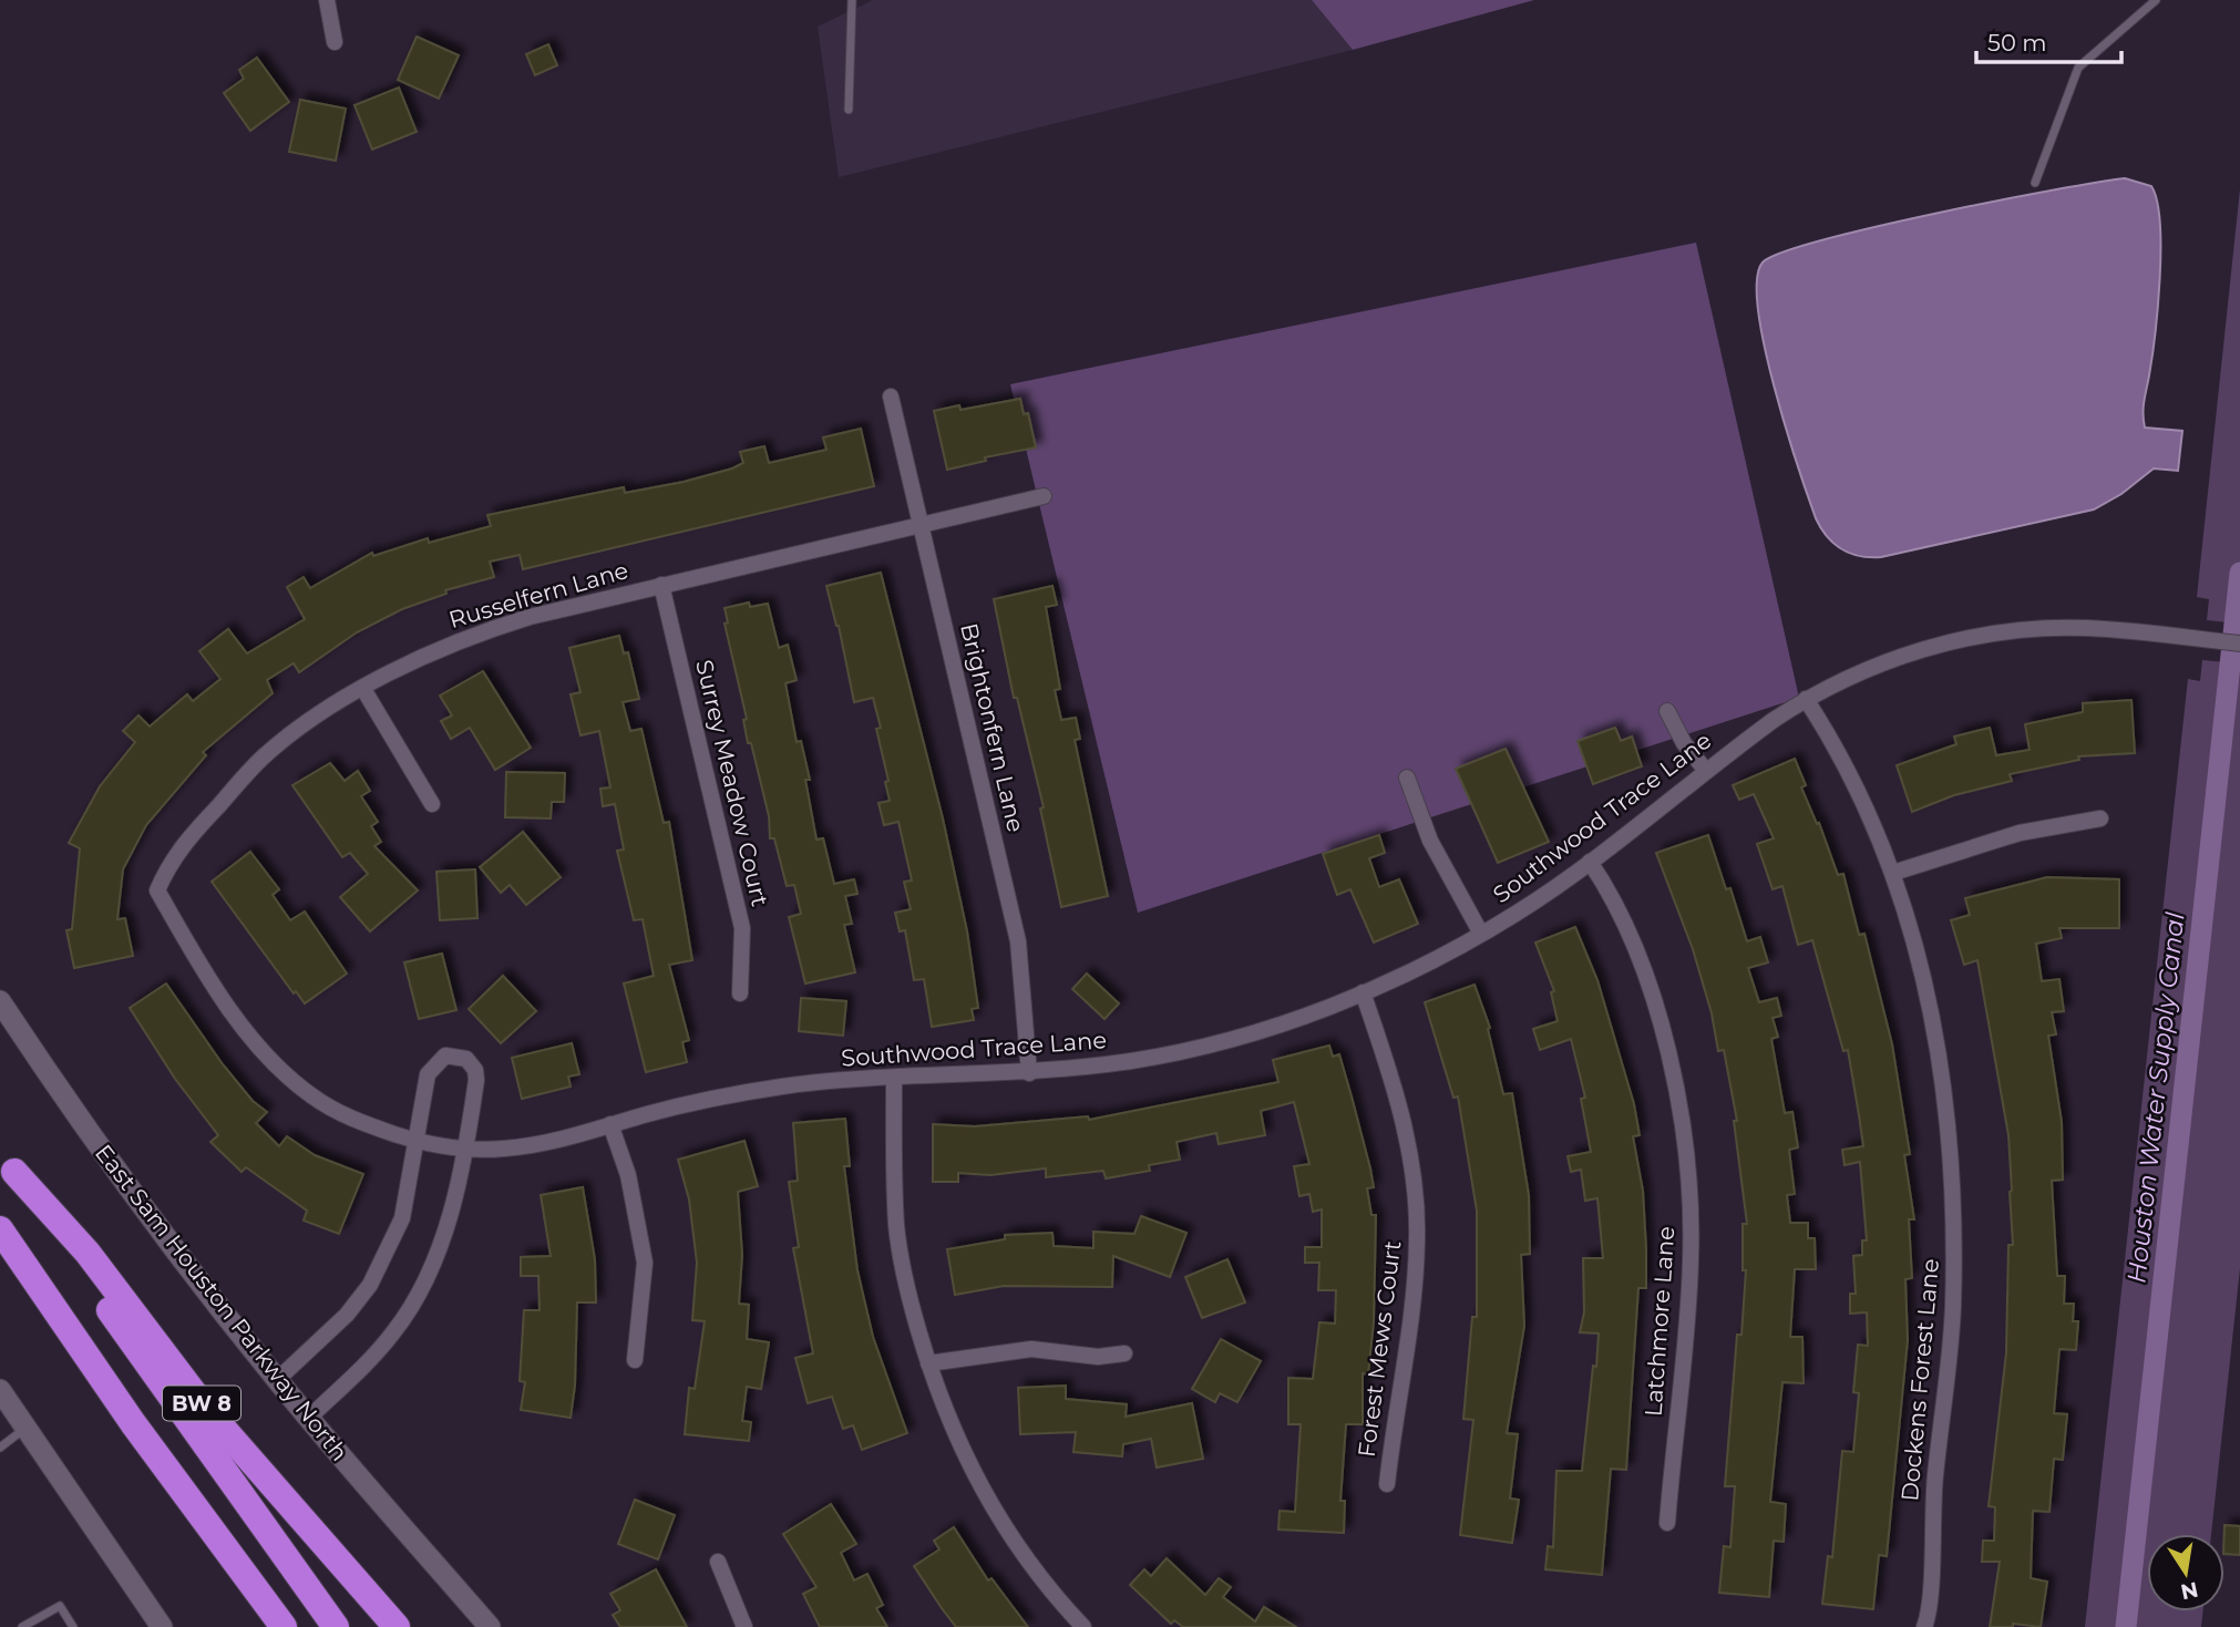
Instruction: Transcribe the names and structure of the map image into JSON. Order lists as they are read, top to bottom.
{
  "streets": {
    "highway": ["BW 8"],
    "main road": ["East Sam Houston Parkway North"],
    "street": [
      "Russelfern Lane",
      "Brightonfern Lane",
      "Surrey Meadow Court",
      "Southwood Trace Lane",
      "Latchmore Lane",
      "Forest Mews Court",
      "Dockens Forest Lane"
    ]
  },
  "crossings": [
    ["Russelfern Lane", "Brightonfern Lane"],
    ["Russelfern Lane", "Surrey Meadow Court"],
    ["Russelfern Lane", "Southwood Trace Lane"],
    ["Brightonfern Lane", "Southwood Trace Lane"],
    ["Southwood Trace Lane", "Latchmore Lane"],
    ["Southwood Trace Lane", "Forest Mews Court"],
    ["Southwood Trace Lane", "Dockens Forest Lane"]
  ],
  "water": ["Houston Water Supply Canal"],
  "scale_bar": "50 m",
  "north": "bottom"
}
